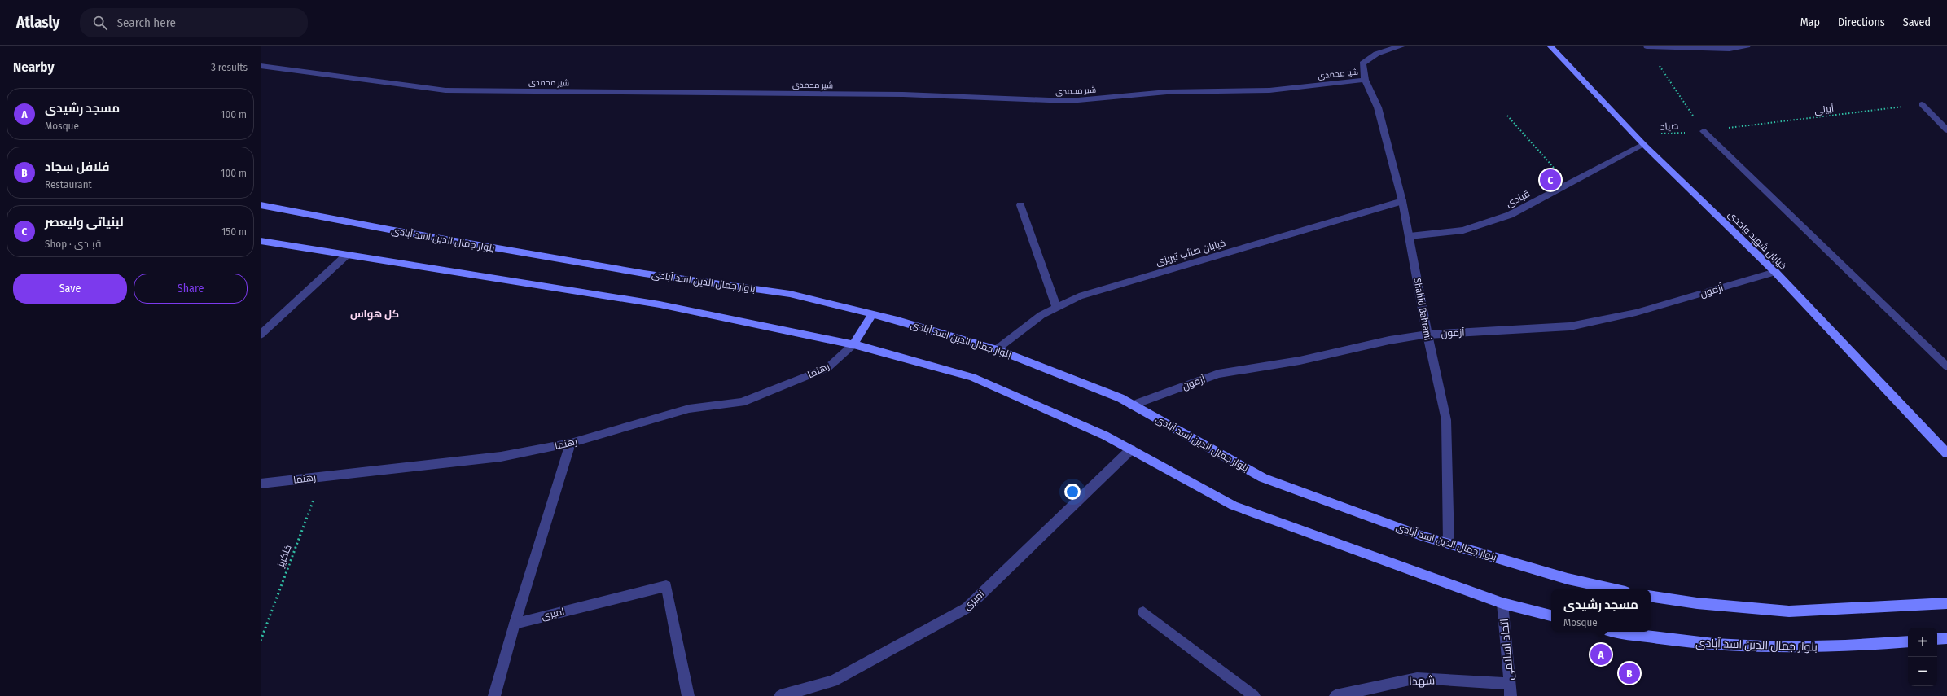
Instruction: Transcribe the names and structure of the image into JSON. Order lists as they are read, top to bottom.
{
  "streets": {
    "main road": ["بلوار جمال الدین اسد آبادی", "خیابان شهید واحدی"],
    "street": [
      "شیر محمدی",
      "قبادی",
      "خیابان صائب تبریزی",
      "آزمون",
      "Shahid Bahrami",
      "رهنما",
      "امیری",
      "اتحاد اسلامی",
      "شهدا"
    ],
    "path": ["آیینی", "صیاد", "خاکریز"]
  },
  "crossings": [
    ["شیر محمدی", "Shahid Bahrami"],
    ["آیینی", "صیاد"],
    ["صیاد", "خیابان شهید واحدی"],
    ["قبادی", "خیابان شهید واحدی"],
    ["قبادی", "Shahid Bahrami"],
    ["بلوار جمال الدین اسد آبادی", "خیابان صائب تبریزی"],
    ["بلوار جمال الدین اسد آبادی", "آزمون"],
    ["بلوار جمال الدین اسد آبادی", "Shahid Bahrami"],
    ["خیابان شهید واحدی", "آزمون"],
    ["خیابان صائب تبریزی", "Shahid Bahrami"],
    ["آزمون", "Shahid Bahrami"],
    ["رهنما", "خاکریز"],
    ["اتحاد اسلامی", "شهدا"]
  ],
  "districts": ["کل هواس"],
  "page": {
    "header": "Atlasly",
    "search": "Search here",
    "nav": ["Map", "Directions", "Saved"],
    "heading": ["Nearby", "3 results"],
    "list": [
      {
        "mark": "A",
        "name": "مسجد رشیدی",
        "note": "Mosque",
        "value": "100 m"
      },
      {
        "mark": "B",
        "name": "فلافل سجاد",
        "note": "Restaurant",
        "value": "100 m"
      },
      {
        "mark": "C",
        "name": "لبنیاتی ولیعصر",
        "note": "Shop · قبادی",
        "value": "150 m"
      }
    ],
    "pins": ["C", "A", "B"],
    "buttons": ["Save", "Share"],
    "popup": ["مسجد رشیدی", "Mosque"],
    "map_buttons": ["+", "−"]
  }
}
